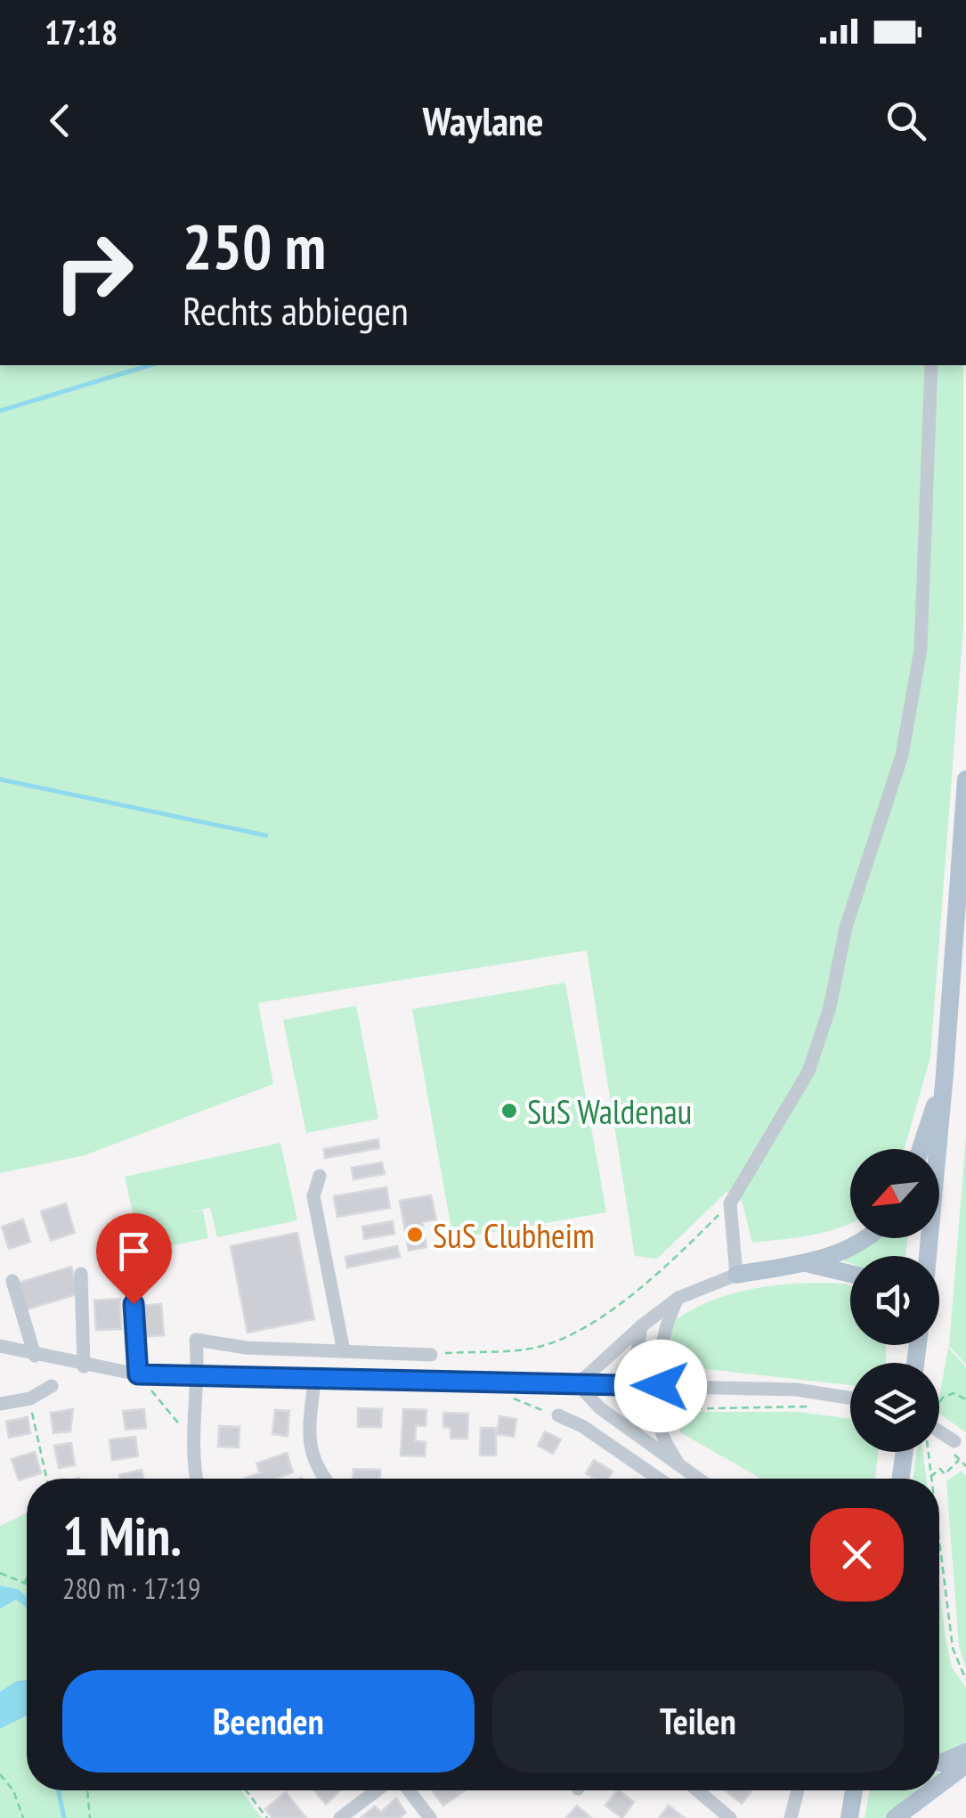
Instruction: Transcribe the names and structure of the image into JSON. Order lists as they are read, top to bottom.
{
  "places": ["SuS Waldenau", "SuS Clubheim"],
  "north": "bottom left",
  "page": {
    "status": "17:18",
    "header": "Waylane",
    "turn": ["250 m", "Rechts abbiegen"],
    "heading": ["1 Min.", "280 m · 17:19"],
    "buttons": ["Beenden", "Teilen"]
  }
}
